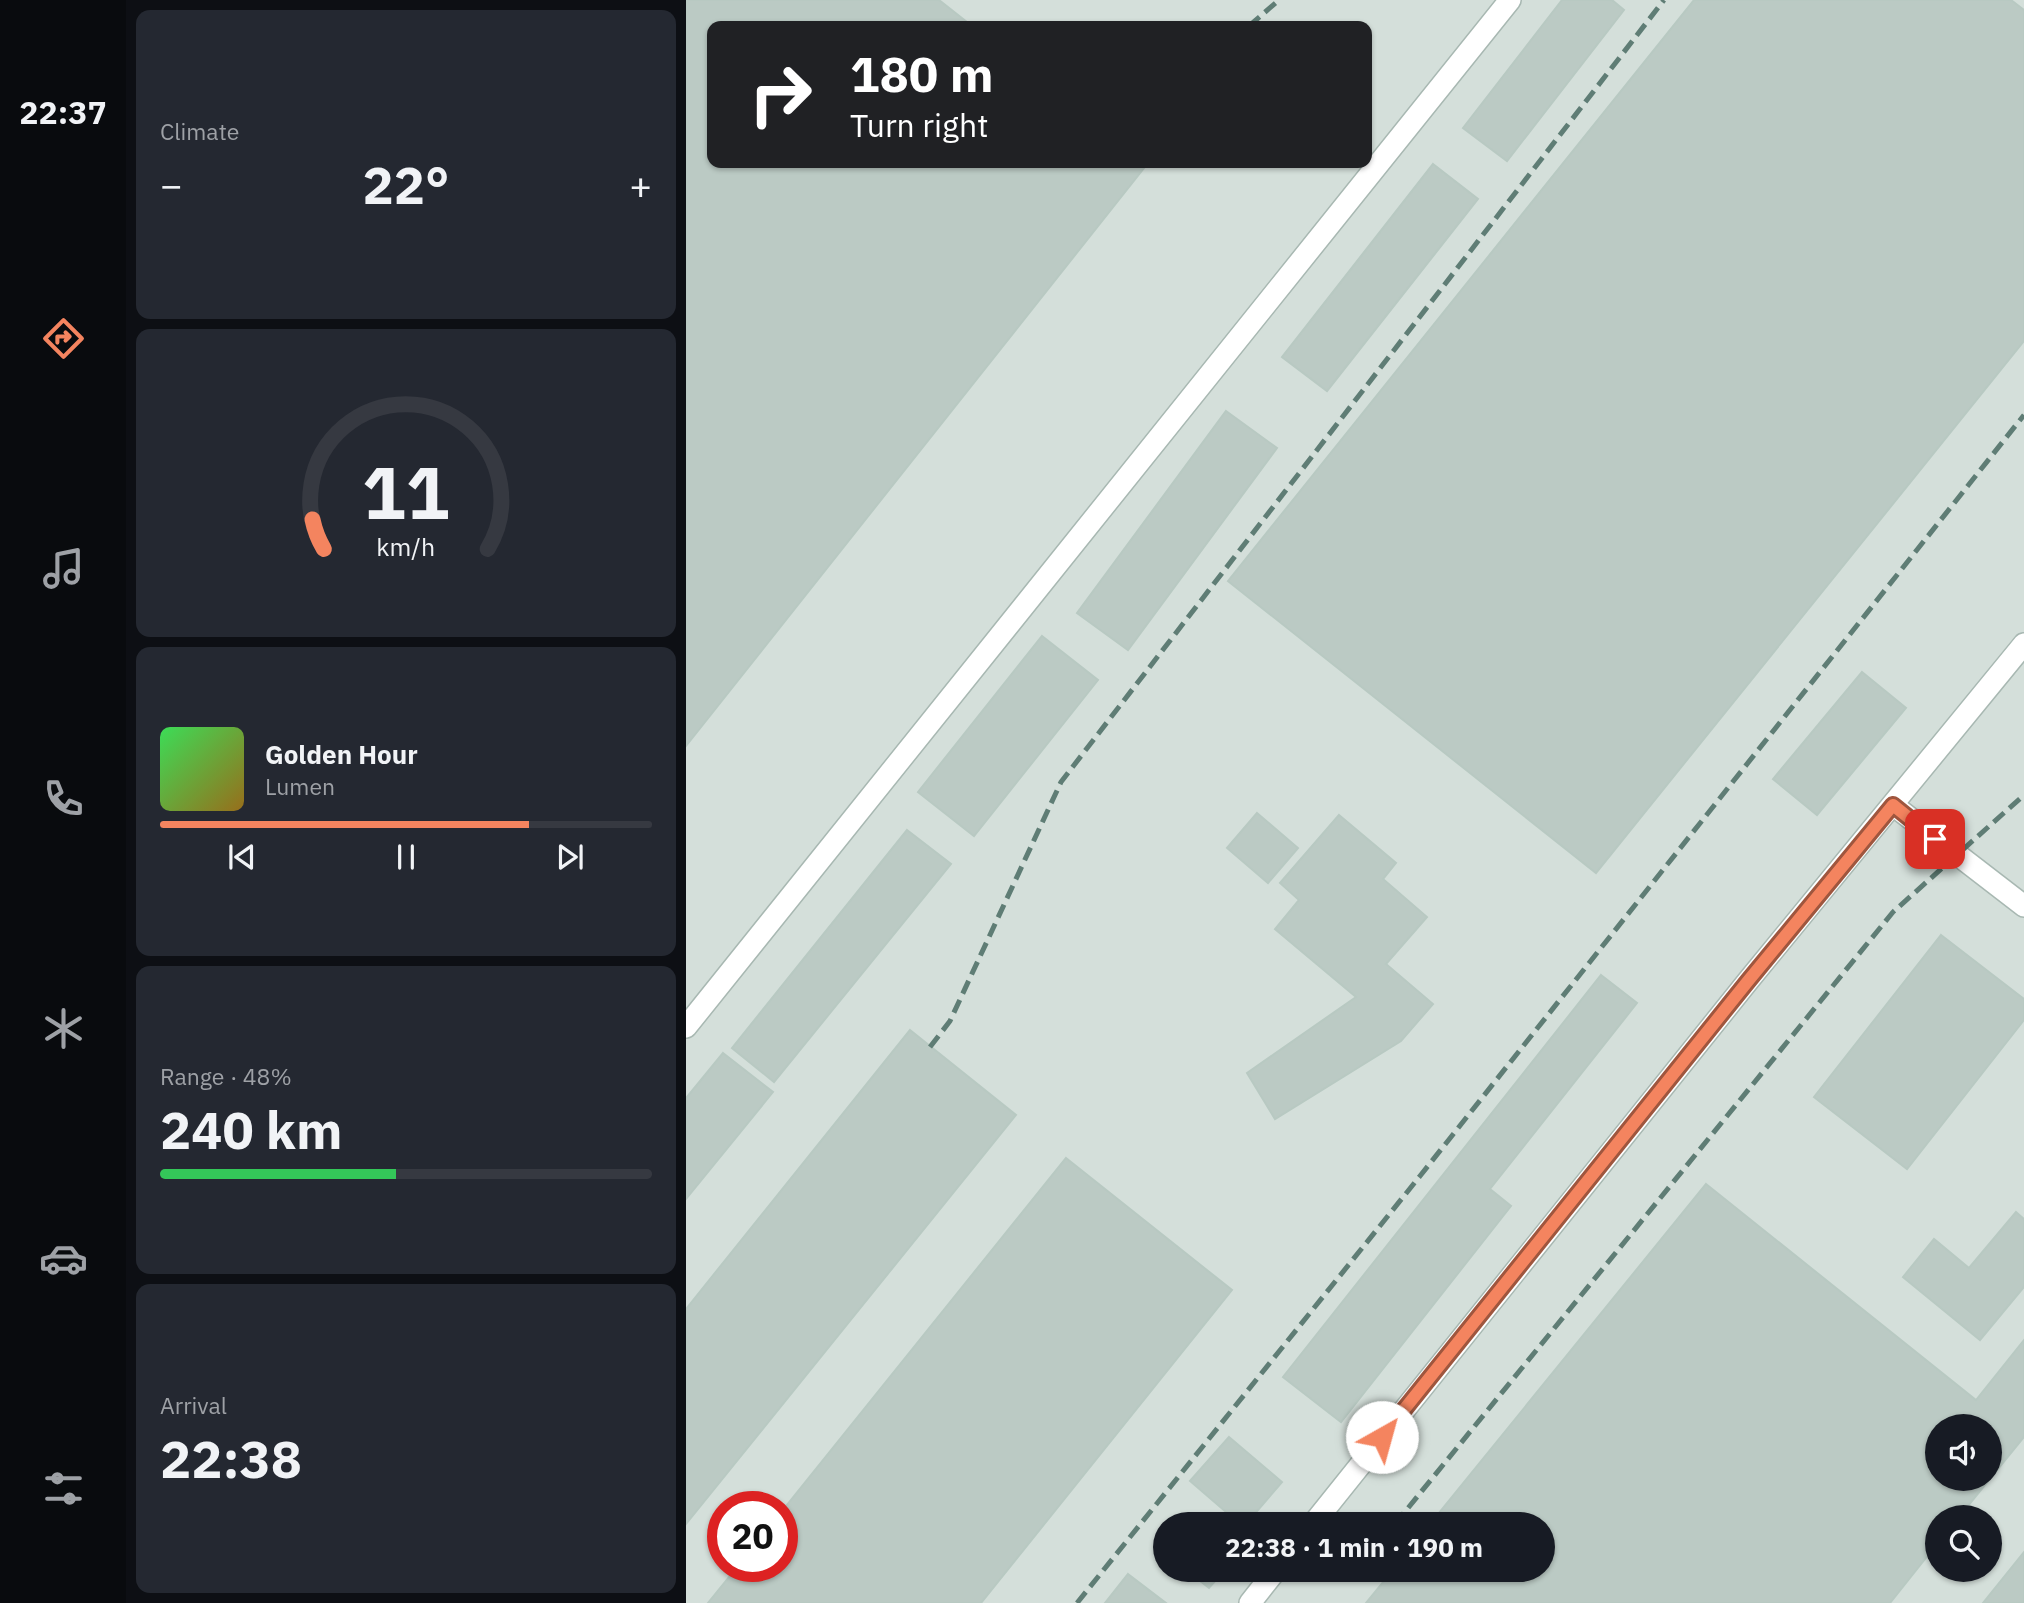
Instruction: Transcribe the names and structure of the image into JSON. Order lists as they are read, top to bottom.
{
  "page": {
    "tabs": "22:37",
    "tile": [
      "Climate",
      ["Range · 48%", "240 km"],
      ["Arrival", "22:38"]
    ],
    "turn": ["180 m", "Turn right"],
    "heat": ["−", "22°", "+"],
    "song": ["Golden Hour", "Lumen"],
    "limit": "20",
    "trip": "22:38 · 1 min · 190 m",
    "gauge": ["11", "km/h"]
  }
}
